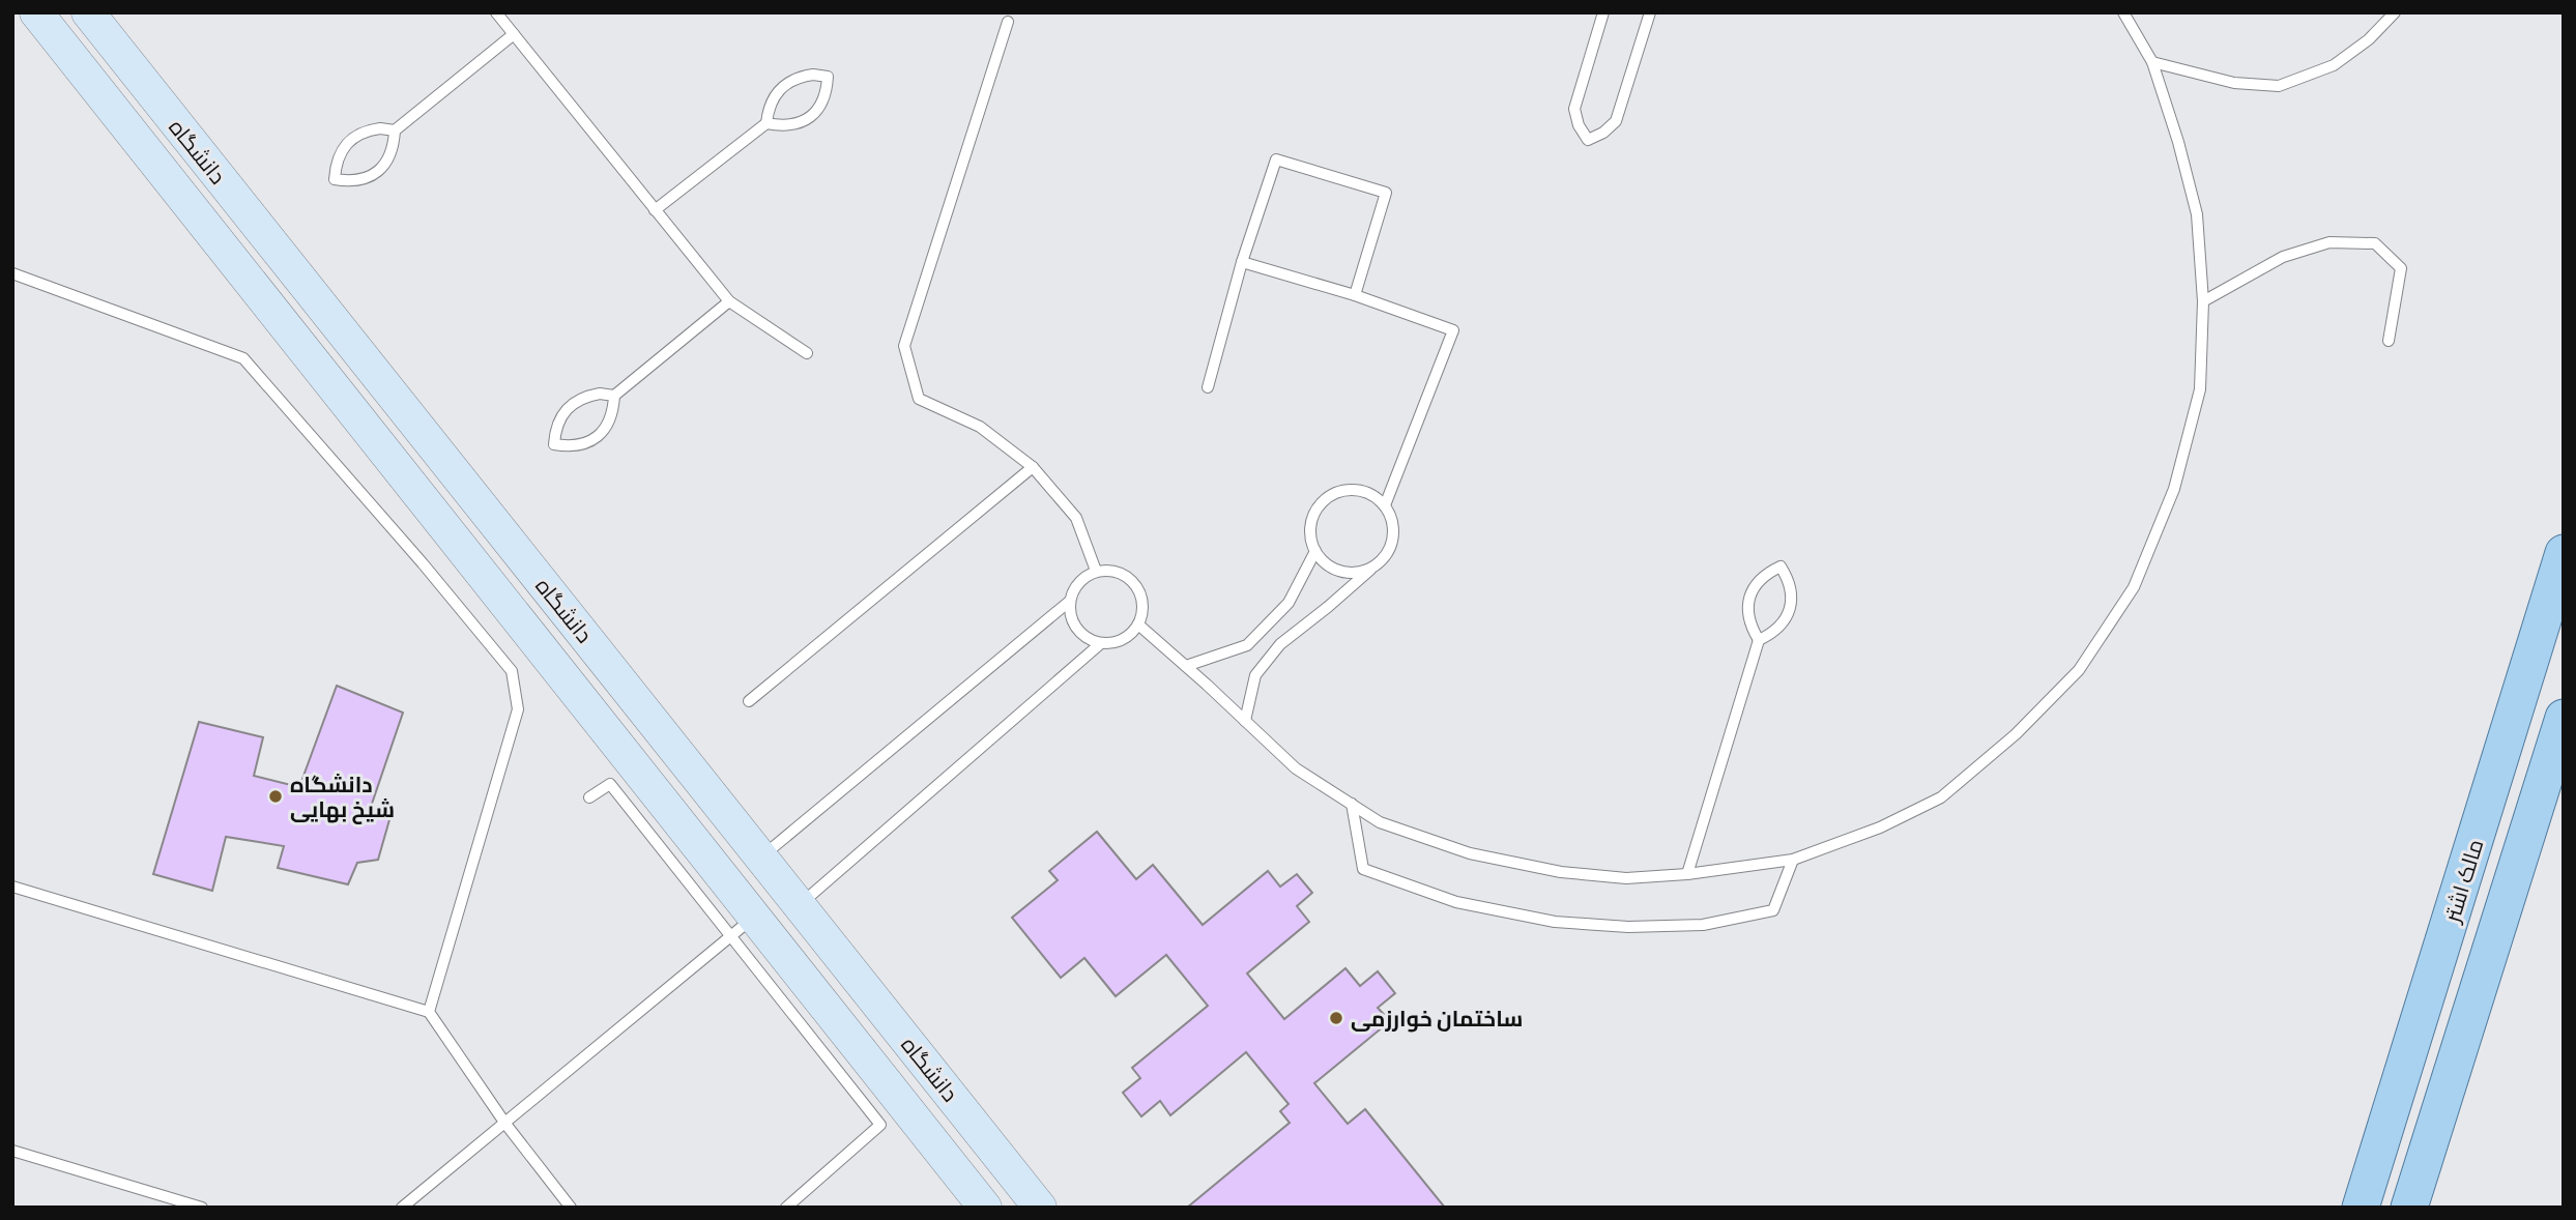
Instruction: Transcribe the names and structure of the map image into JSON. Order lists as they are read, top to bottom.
{
  "streets": {
    "main road": ["دانشگاه", "مالک اشتر"]
  },
  "places": ["دانشگاه شیخ بهایی", "ساختمان خوارزمی"]
}
